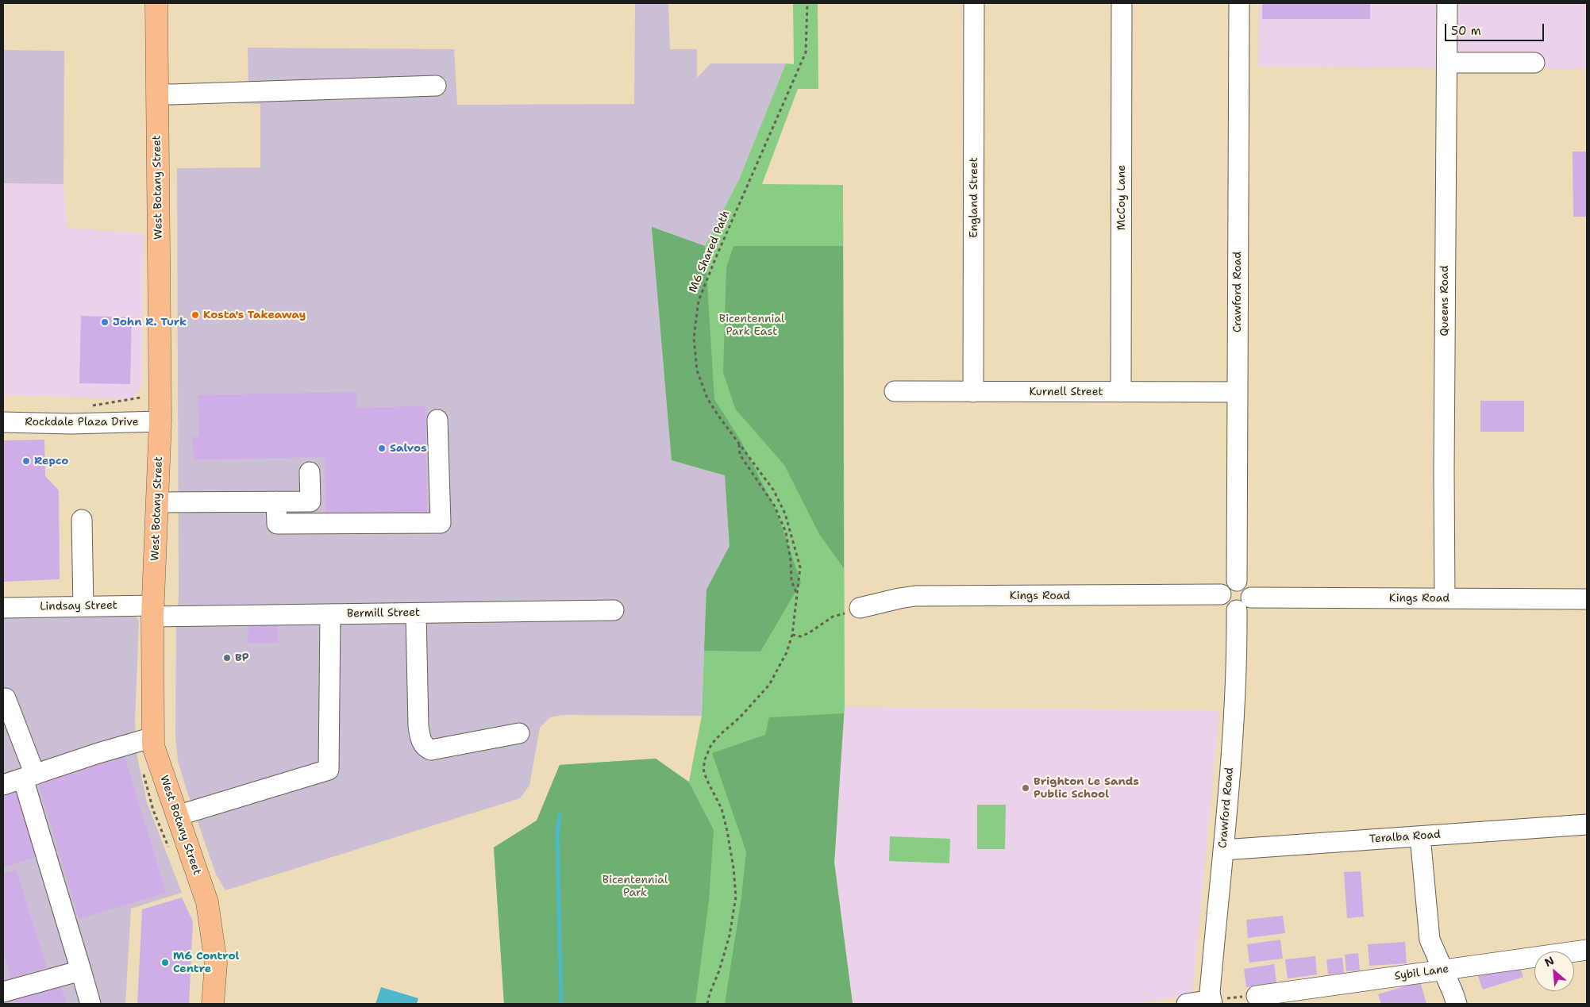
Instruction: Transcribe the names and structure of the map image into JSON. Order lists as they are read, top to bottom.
{
  "streets": {
    "main road": ["West Botany Street"],
    "street": [
      "England Street",
      "McCoy Lane",
      "Crawford Road",
      "Queens Road",
      "Kurnell Street",
      "Rockdale Plaza Drive",
      "Kings Road",
      "Lindsay Street",
      "Bermill Street",
      "Teralba Road",
      "Sybil Lane"
    ],
    "path": ["M6 Shared Path"]
  },
  "crossings": [
    ["West Botany Street", "Rockdale Plaza Drive"],
    ["West Botany Street", "Lindsay Street"],
    ["West Botany Street", "Bermill Street"],
    ["England Street", "Kurnell Street"],
    ["McCoy Lane", "Kurnell Street"],
    ["Crawford Road", "Kurnell Street"],
    ["Crawford Road", "Kings Road"],
    ["Crawford Road", "Teralba Road"],
    ["Queens Road", "Kings Road"],
    ["Lindsay Street", "Bermill Street"]
  ],
  "parks": ["Bicentennial Park East", "Bicentennial Park"],
  "places": [
    "Kosta's Takeaway",
    "John R. Turk",
    "Salvos",
    "Repco",
    "BP",
    "Brighton Le Sands Public School",
    "M6 Control Centre"
  ],
  "scale_bar": "50 m",
  "north": "top left"
}
